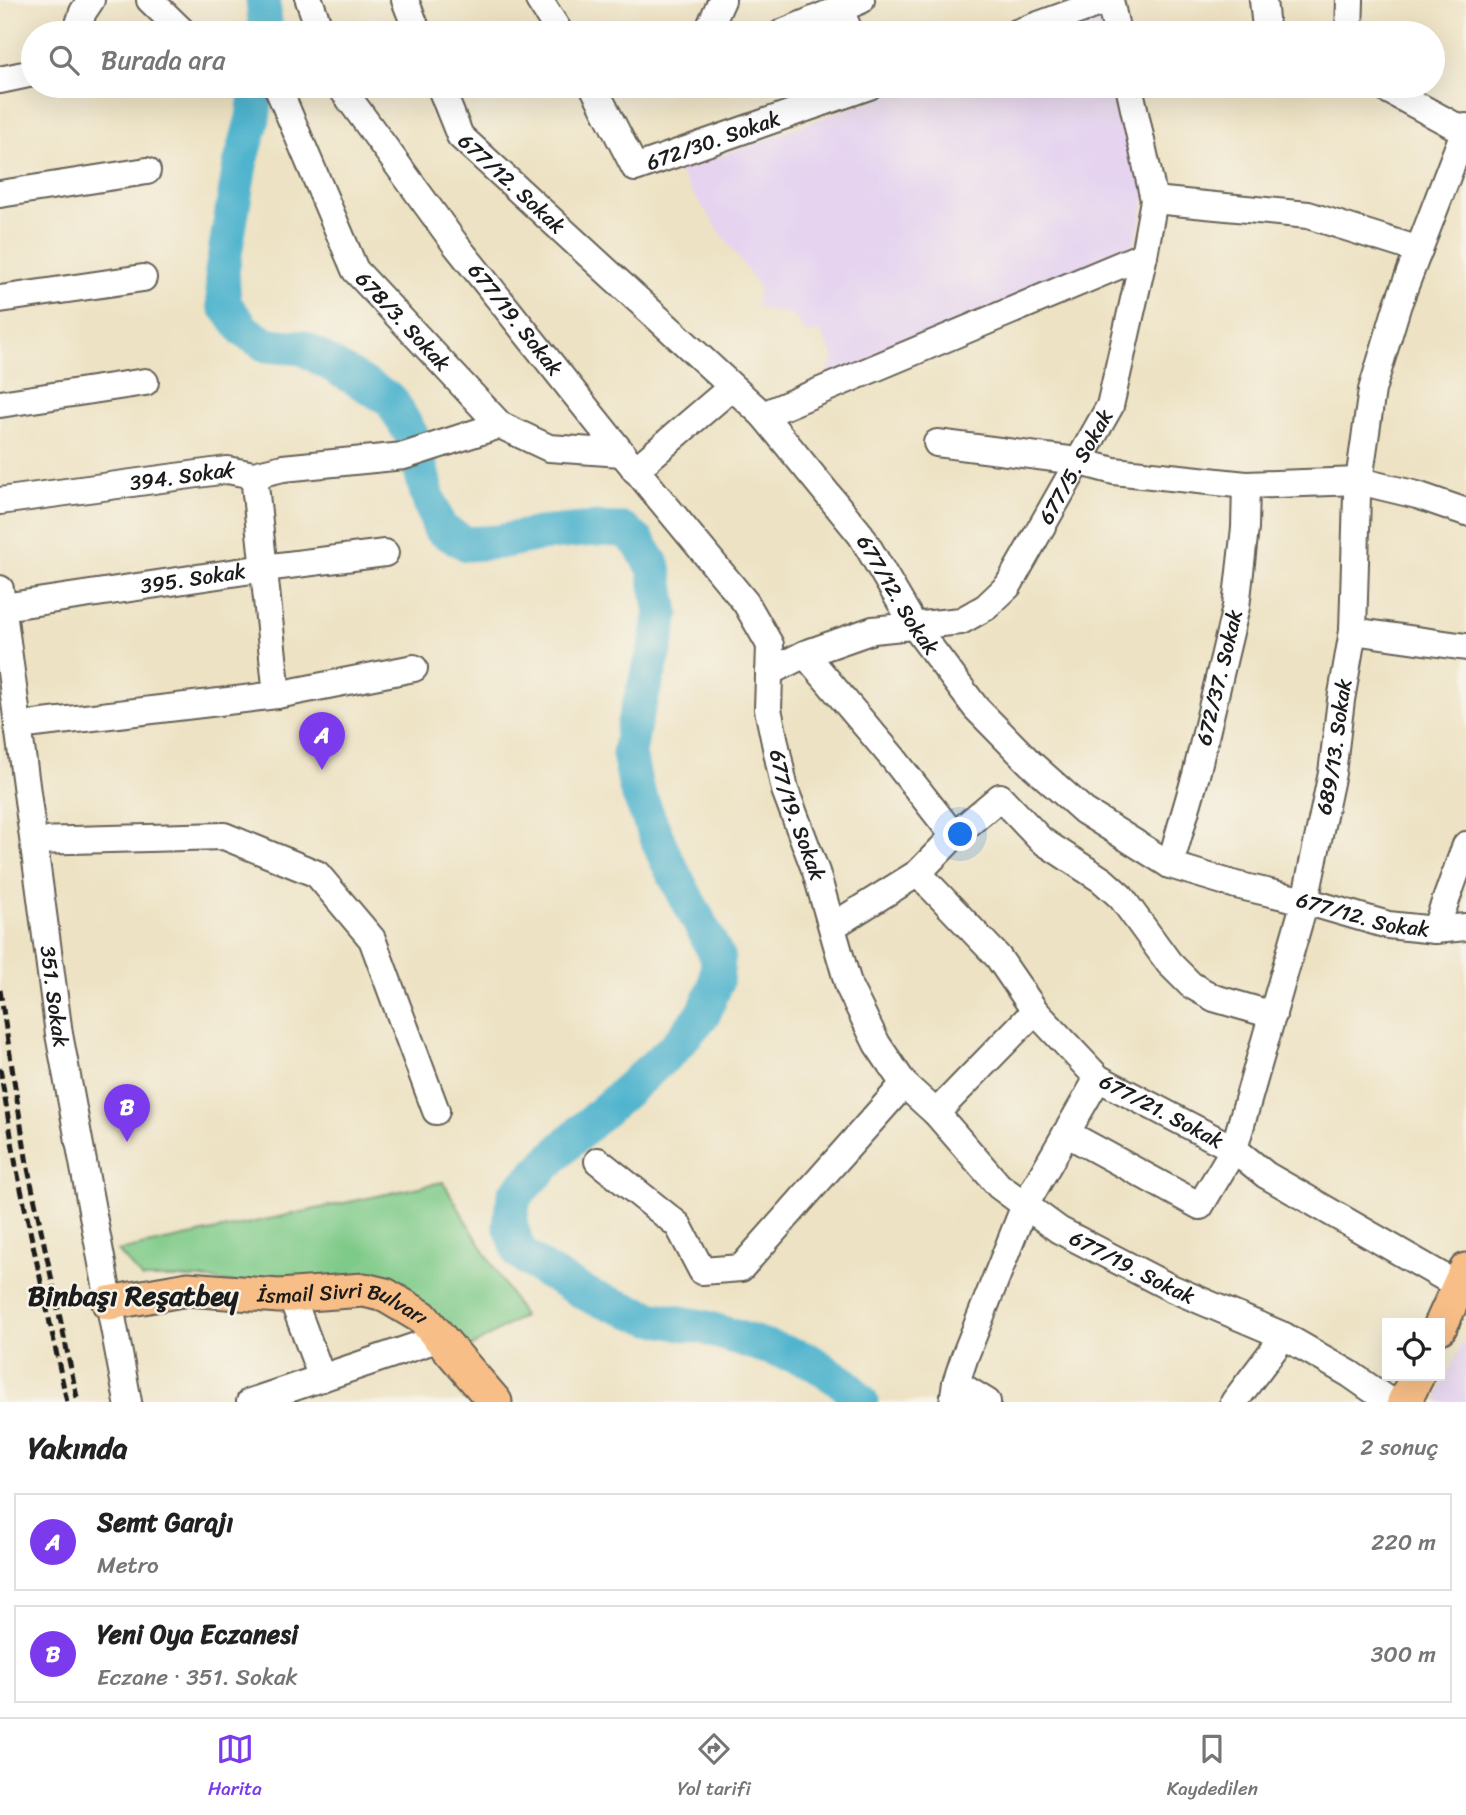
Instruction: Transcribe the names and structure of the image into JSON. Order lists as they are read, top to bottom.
{
  "streets": {
    "main road": ["İsmail Sivri Bulvarı"],
    "street": [
      "672/30. Sokak",
      "677/12. Sokak",
      "677/19. Sokak",
      "678/3. Sokak",
      "677/5. Sokak",
      "394. Sokak",
      "395. Sokak",
      "672/37. Sokak",
      "689/13. Sokak",
      "351. Sokak",
      "677/21. Sokak"
    ]
  },
  "crossings": [
    ["677/12. Sokak", "677/5. Sokak"],
    ["677/12. Sokak", "672/37. Sokak"],
    ["677/12. Sokak", "689/13. Sokak"],
    ["677/19. Sokak", "678/3. Sokak"],
    ["677/19. Sokak", "677/5. Sokak"],
    ["678/3. Sokak", "394. Sokak"],
    ["395. Sokak", "351. Sokak"],
    ["689/13. Sokak", "677/21. Sokak"],
    ["351. Sokak", "İsmail Sivri Bulvarı"]
  ],
  "districts": ["Binbaşı Reşatbey"],
  "page": {
    "search": "Burada ara",
    "pins": ["A", "B"],
    "heading": ["Yakında", "2 sonuç"],
    "list": [
      {
        "mark": "A",
        "name": "Semt Garajı",
        "note": "Metro",
        "value": "220 m"
      },
      {
        "mark": "B",
        "name": "Yeni Oya Eczanesi",
        "note": "Eczane · 351. Sokak",
        "value": "300 m"
      }
    ],
    "nav": ["Harita", "Yol tarifi", "Kaydedilen"]
  }
}
